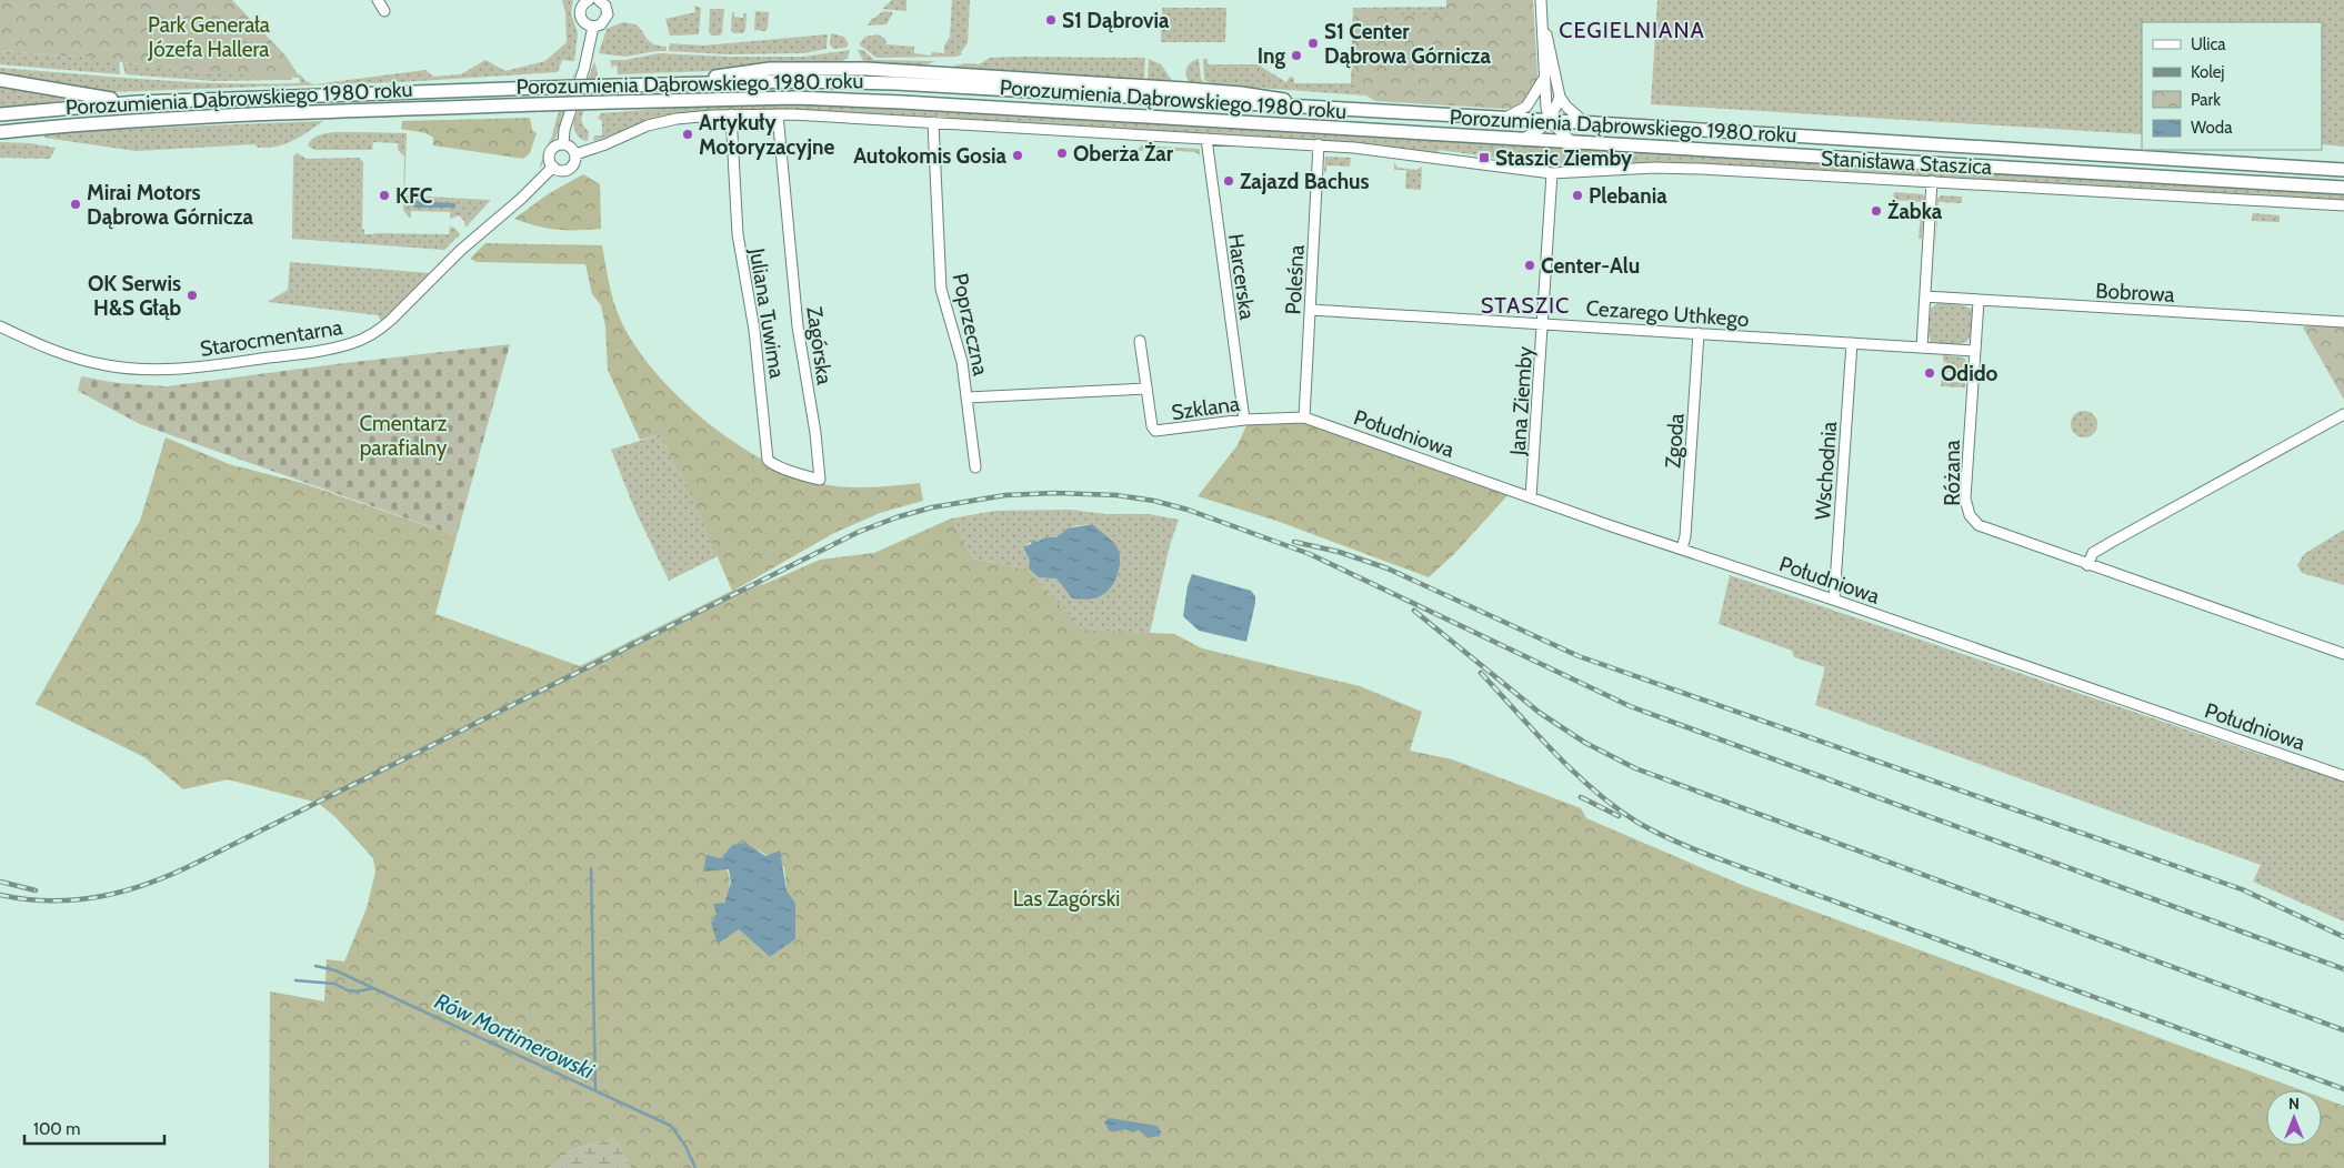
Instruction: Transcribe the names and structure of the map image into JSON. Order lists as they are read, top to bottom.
{
  "streets": {
    "main road": ["Porozumienia Dąbrowskiego 1980 roku"],
    "street": [
      "Stanisława Staszica",
      "Harcerska",
      "Poleśna",
      "Bobrowa",
      "Juliana Tuwima",
      "Cezarego Uthkego",
      "Poprzeczna",
      "Starocmentarna",
      "Zagórska",
      "Jana Ziemby",
      "Szklana",
      "Południowa",
      "Zgoda",
      "Wschodnia",
      "Różana"
    ]
  },
  "crossings": [
    ["Stanisława Staszica", "Harcerska"],
    ["Stanisława Staszica", "Poleśna"],
    ["Stanisława Staszica", "Juliana Tuwima"],
    ["Stanisława Staszica", "Poprzeczna"],
    ["Stanisława Staszica", "Starocmentarna"],
    ["Stanisława Staszica", "Zagórska"],
    ["Stanisława Staszica", "Jana Ziemby"],
    ["Harcerska", "Szklana"],
    ["Poleśna", "Cezarego Uthkego"],
    ["Poleśna", "Szklana"],
    ["Poleśna", "Południowa"],
    ["Bobrowa", "Różana"],
    ["Juliana Tuwima", "Zagórska"],
    ["Cezarego Uthkego", "Jana Ziemby"],
    ["Cezarego Uthkego", "Zgoda"],
    ["Cezarego Uthkego", "Wschodnia"],
    ["Cezarego Uthkego", "Różana"],
    ["Poprzeczna", "Szklana"],
    ["Jana Ziemby", "Południowa"],
    ["Szklana", "Południowa"],
    ["Południowa", "Zgoda"],
    ["Południowa", "Wschodnia"]
  ],
  "districts": ["CEGIELNIANA", "STASZIC"],
  "water": ["Rów Mortimerowski"],
  "parks": ["Park Generała Józefa Hallera", "Cmentarz parafialny", "Las Zagórski"],
  "places": {
    "other": [
      "S1 Dąbrovia",
      "S1 Center Dąbrowa Górnicza",
      "Ing",
      "Artykuły Motoryzacyjne",
      "Oberża Żar",
      "Autokomis Gosia",
      "Zajazd Bachus",
      "KFC",
      "Plebania",
      "Mirai Motors Dąbrowa Górnicza",
      "Żabka",
      "Center-Alu",
      "OK Serwis H&S Głąb",
      "Odido"
    ],
    "transit": ["Staszic Ziemby"]
  },
  "legend": [
    "Ulica",
    "Kolej",
    "Park",
    "Woda"
  ],
  "scale_bar": "100 m",
  "north": "top"
}
